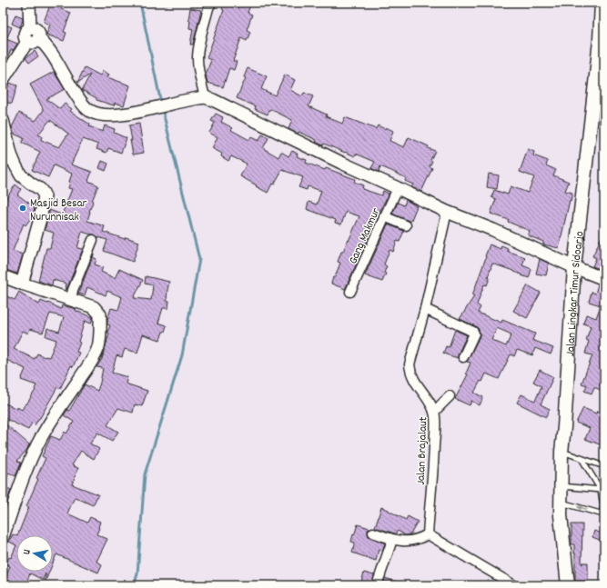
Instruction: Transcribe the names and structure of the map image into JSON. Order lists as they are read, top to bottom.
{
  "streets": {
    "main road": ["Jalan Lingkar Timur Sidoarjo"],
    "street": ["Gang Makmur", "Jalan Brajalaut"]
  },
  "places": ["Masjid Besar Nurunnisak"],
  "north": "left"
}
